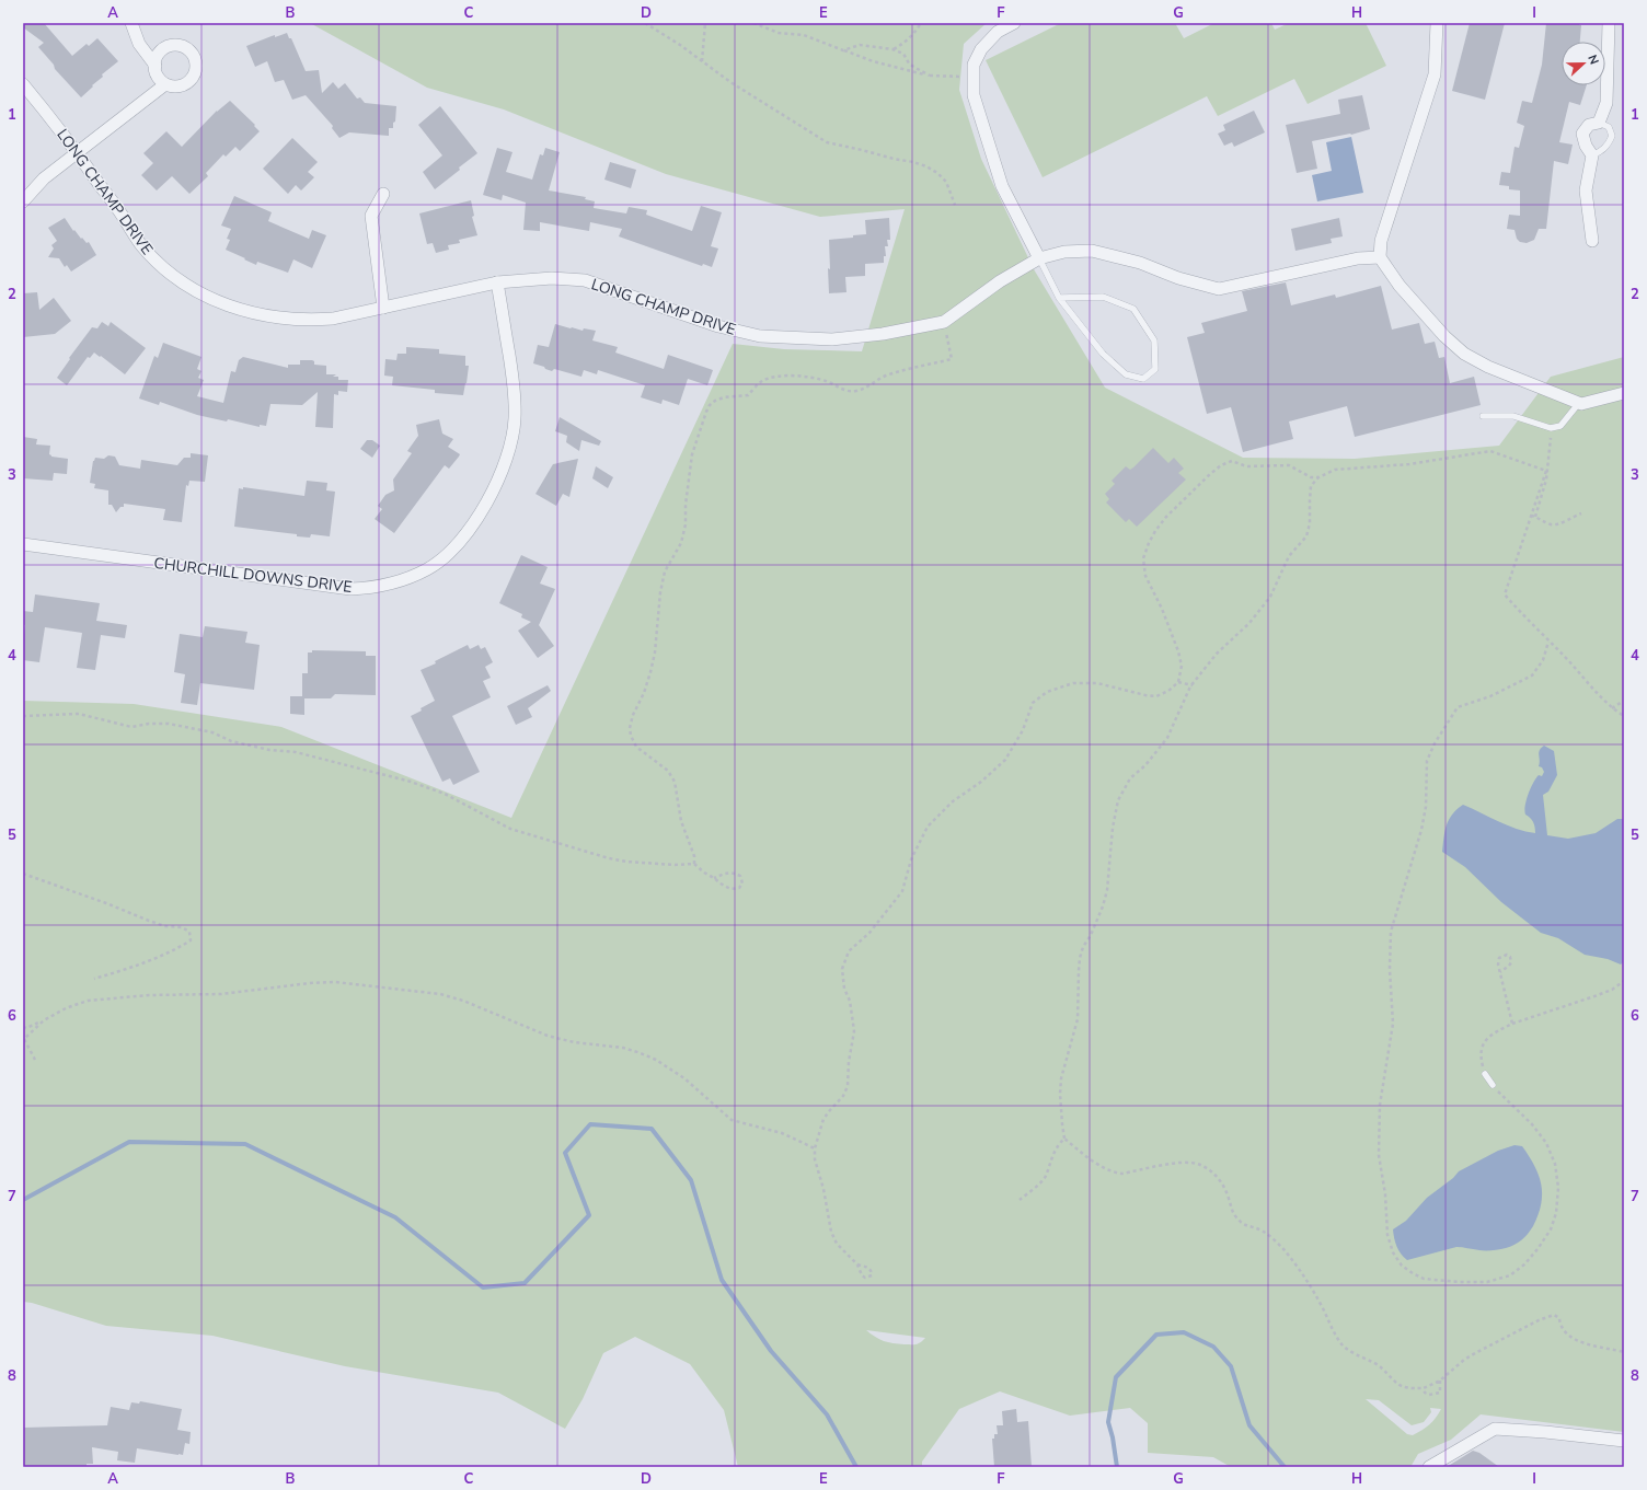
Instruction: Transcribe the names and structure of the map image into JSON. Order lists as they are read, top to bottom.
{
  "streets": {
    "street": ["LONG CHAMP DRIVE", "CHURCHILL DOWNS DRIVE"]
  },
  "crossings": [
    ["LONG CHAMP DRIVE", "CHURCHILL DOWNS DRIVE"]
  ],
  "north": "right",
  "grid": {
    "columns": [
      "A",
      "B",
      "C",
      "D",
      "E",
      "F",
      "G",
      "H",
      "I"
    ],
    "rows": [
      "1",
      "2",
      "3",
      "4",
      "5",
      "6",
      "7",
      "8"
    ]
  }
}
